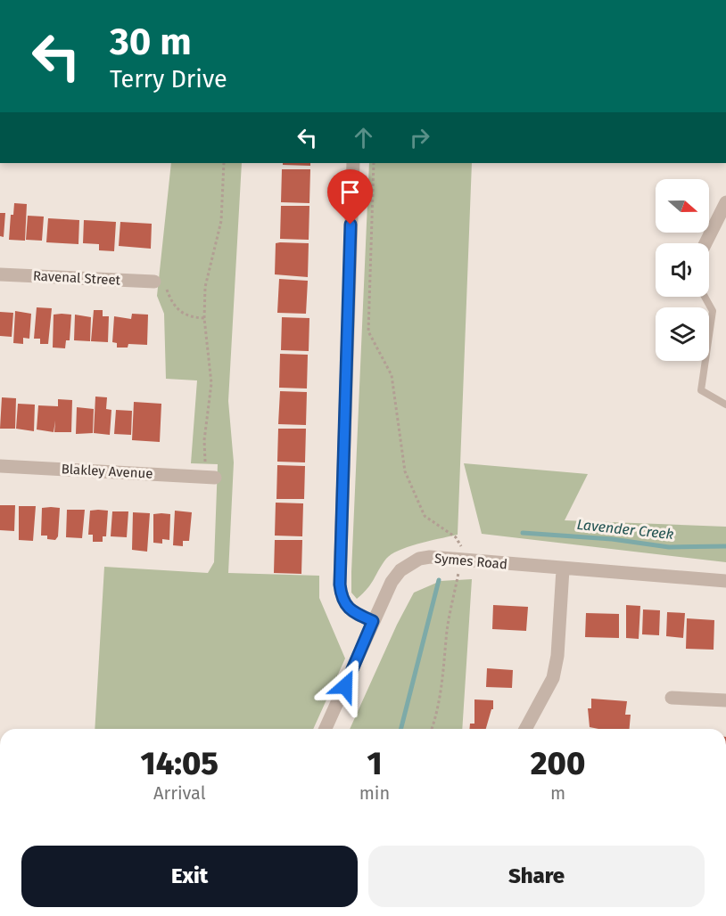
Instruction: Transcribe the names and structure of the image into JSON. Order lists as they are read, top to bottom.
{
  "streets": {
    "street": ["Ravenal Street", "Blakley Avenue", "Symes Road"]
  },
  "water": ["Lavender Creek"],
  "north": "right",
  "page": {
    "turn": ["30 m", "Terry Drive"],
    "eta": [
      "14:05",
      "Arrival",
      "1",
      "min",
      "200",
      "m"
    ],
    "buttons": ["Exit", "Share"]
  }
}
